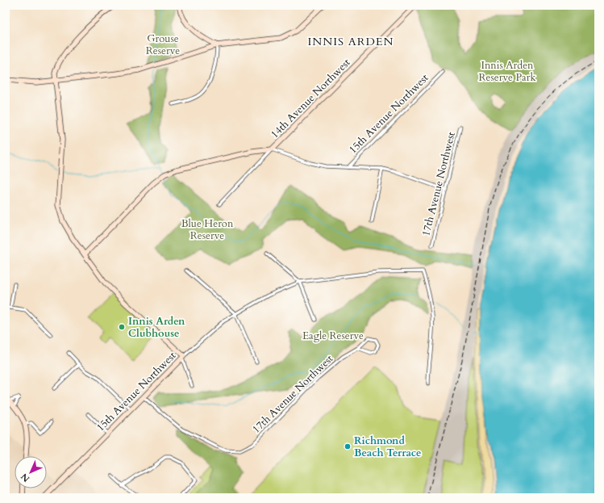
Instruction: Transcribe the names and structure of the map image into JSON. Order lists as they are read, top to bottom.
{
  "streets": {
    "street": ["14th Avenue Northwest", "15th Avenue Northwest", "17th Avenue Northwest"]
  },
  "crossings": [
    ["15th Avenue Northwest", "17th Avenue Northwest"]
  ],
  "districts": ["INNIS ARDEN"],
  "parks": [
    "Grouse Reserve",
    "Innis Arden Reserve Park",
    "Blue Heron Reserve",
    "Eagle Reserve"
  ],
  "places": ["Innis Arden Clubhouse", "Richmond Beach Terrace"],
  "north": "bottom left"
}
